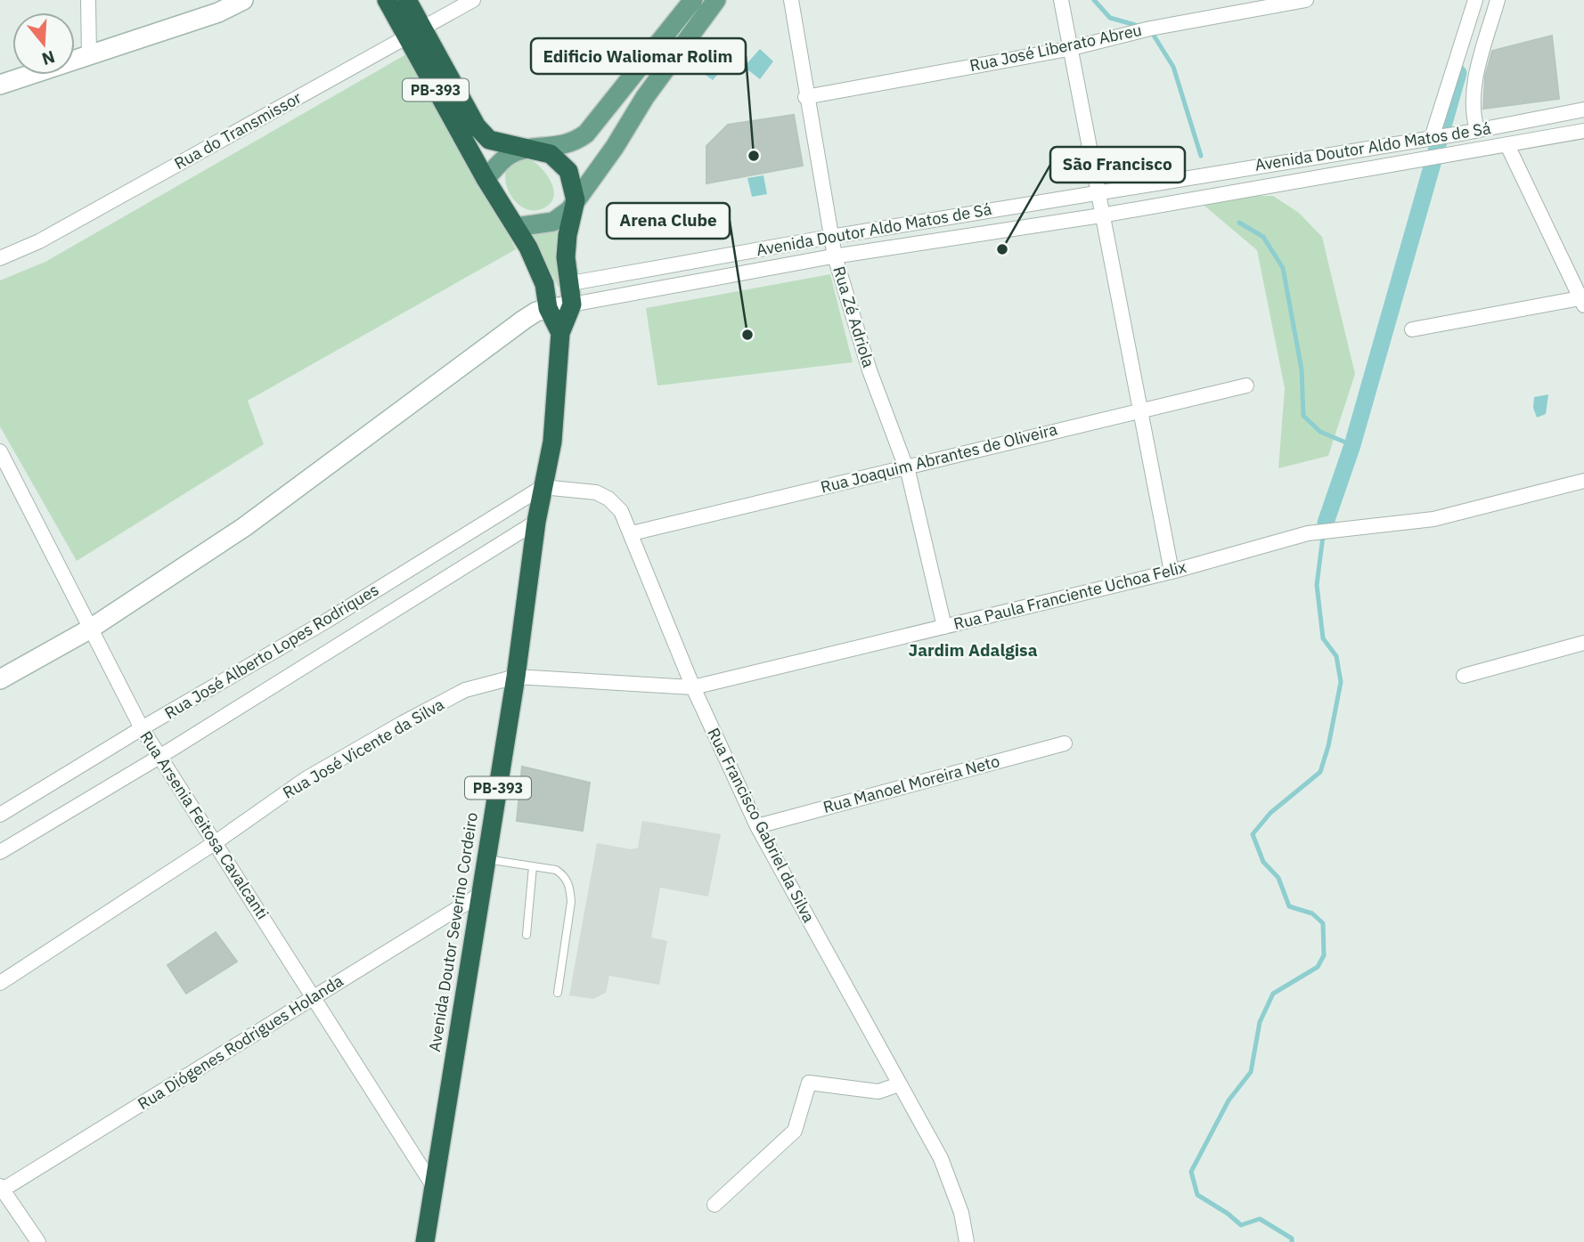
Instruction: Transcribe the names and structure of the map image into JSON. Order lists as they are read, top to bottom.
{
  "streets": {
    "highway": ["PB-393", "Avenida Doutor Severino Cordeiro"],
    "street": [
      "Rua José Liberato Abreu",
      "Rua do Transmissor",
      "Avenida Doutor Aldo Matos de Sá",
      "Rua Zé Adriola",
      "Rua Joaquim Abrantes de Oliveira",
      "Rua Paula Franciente Uchoa Felix",
      "Rua José Alberto Lopes Rodriques",
      "Rua José Vicente da Silva",
      "Rua Manoel Moreira Neto",
      "Rua Arsenia Feitosa Cavalcanti",
      "Rua Francisco Gabriel da Silva",
      "Rua Diógenes Rodrigues Holanda"
    ]
  },
  "crossings": [
    ["Rua José Liberato Abreu", "Rua Zé Adriola"],
    ["PB-393", "Rua do Transmissor"],
    ["PB-393", "Avenida Doutor Severino Cordeiro"],
    ["Avenida Doutor Aldo Matos de Sá", "Rua Zé Adriola"],
    ["Avenida Doutor Aldo Matos de Sá", "Avenida Doutor Severino Cordeiro"],
    ["Rua Zé Adriola", "Rua Joaquim Abrantes de Oliveira"],
    ["Rua Zé Adriola", "Rua Paula Franciente Uchoa Felix"],
    ["Rua Joaquim Abrantes de Oliveira", "Rua Francisco Gabriel da Silva"],
    ["Rua Paula Franciente Uchoa Felix", "Rua José Vicente da Silva"],
    ["Rua Paula Franciente Uchoa Felix", "Rua Francisco Gabriel da Silva"],
    ["Rua Paula Franciente Uchoa Felix", "Avenida Doutor Severino Cordeiro"],
    ["Rua José Alberto Lopes Rodriques", "Rua Arsenia Feitosa Cavalcanti"],
    ["Rua José Alberto Lopes Rodriques", "Rua Francisco Gabriel da Silva"],
    ["Rua José Alberto Lopes Rodriques", "Avenida Doutor Severino Cordeiro"],
    ["Rua José Vicente da Silva", "Rua Arsenia Feitosa Cavalcanti"],
    ["Rua José Vicente da Silva", "Avenida Doutor Severino Cordeiro"],
    ["Rua Manoel Moreira Neto", "Rua Francisco Gabriel da Silva"],
    ["Rua Arsenia Feitosa Cavalcanti", "Avenida Doutor Severino Cordeiro"],
    ["Rua Arsenia Feitosa Cavalcanti", "Rua Diógenes Rodrigues Holanda"],
    ["Rua Francisco Gabriel da Silva", "Avenida Doutor Severino Cordeiro"],
    ["Avenida Doutor Severino Cordeiro", "Rua Diógenes Rodrigues Holanda"]
  ],
  "districts": ["Jardim Adalgisa"],
  "places": ["Edificio Waliomar Rolim", "São Francisco", "Arena Clube"],
  "north": "bottom"
}
